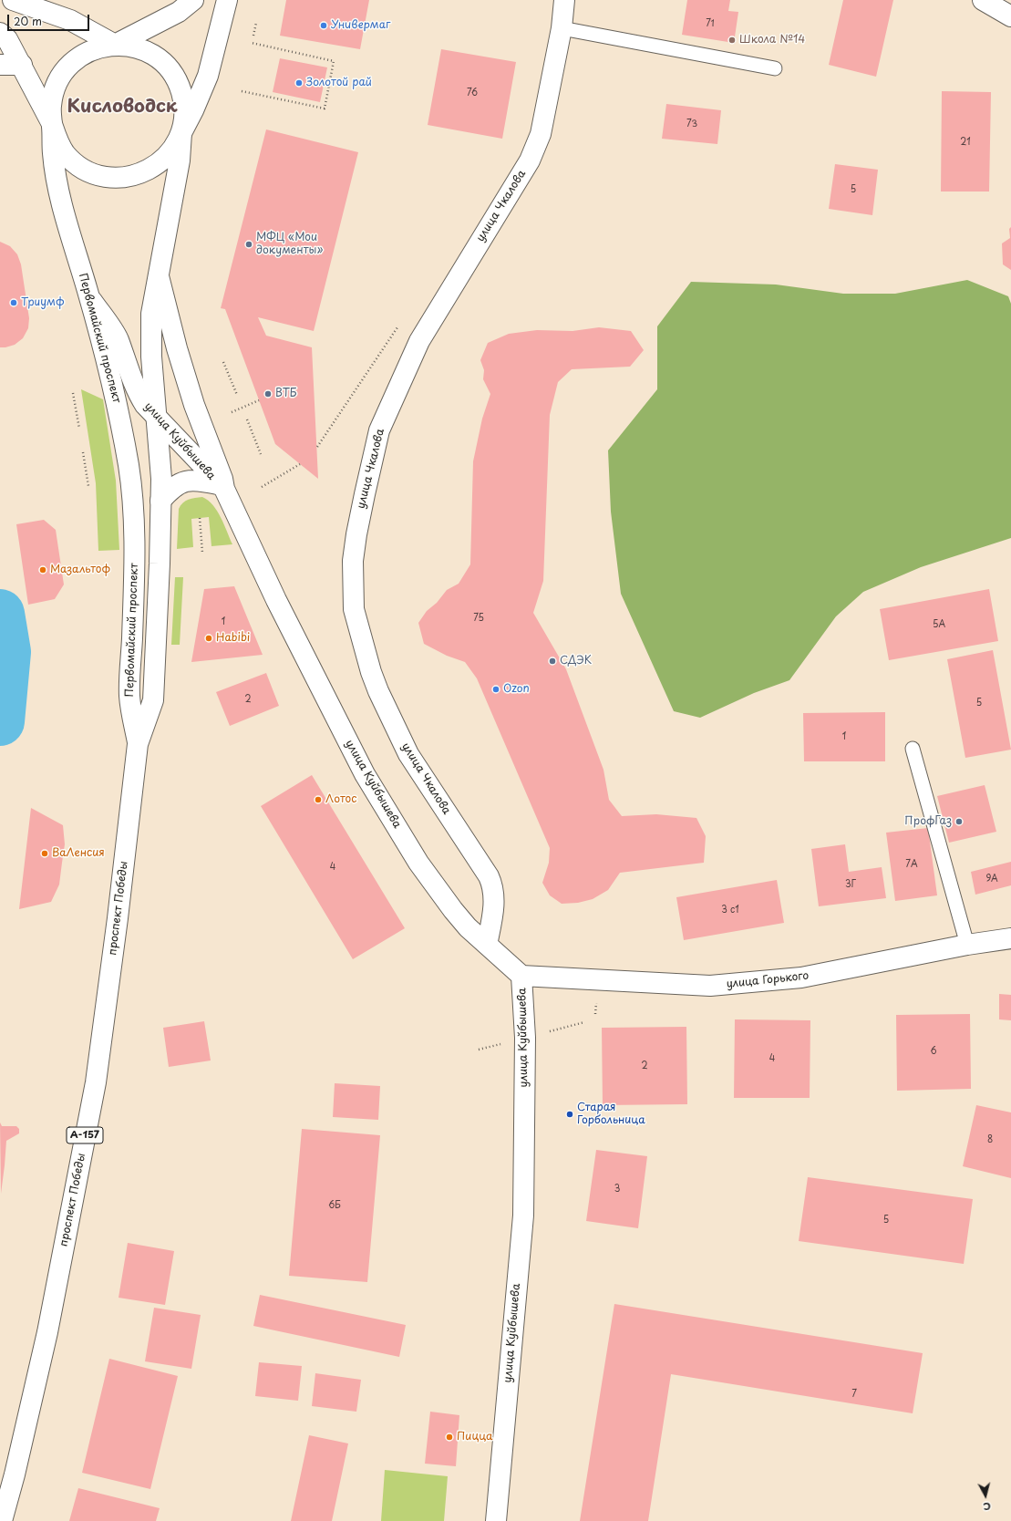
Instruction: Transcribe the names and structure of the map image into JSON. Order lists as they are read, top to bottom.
{
  "streets": {
    "main road": [
      "улица Чкалова",
      "Первомайский проспект",
      "улица Куйбышева",
      "проспект Победы",
      "улица Горького",
      "А-157"
    ]
  },
  "crossings": [
    ["улица Чкалова", "улица Куйбышева"],
    ["Первомайский проспект", "улица Куйбышева"],
    ["Первомайский проспект", "проспект Победы"],
    ["улица Куйбышева", "улица Горького"]
  ],
  "districts": ["Кисловодск"],
  "places": [
    "Универмаг",
    "Школа №14",
    "Золотой рай",
    "МФЦ «Мои документы»",
    "Триумф",
    "ВТБ",
    "Мазальтоф",
    "Habibi",
    "СДЭК",
    "Ozon",
    "Лотос",
    "ПрофГаз",
    "ВаЛенсия",
    "Старая Горбольница",
    "Пицца"
  ],
  "house_numbers": [
    "71",
    "76",
    "73",
    "21",
    "5",
    "75",
    "1",
    "5А",
    "2",
    "5",
    "1",
    "7А",
    "4",
    "9А",
    "3Г",
    "3 с1",
    "6",
    "4",
    "2",
    "8",
    "3",
    "6Б",
    "5",
    "7"
  ],
  "scale_bar": "20 m",
  "north": "bottom"
}
